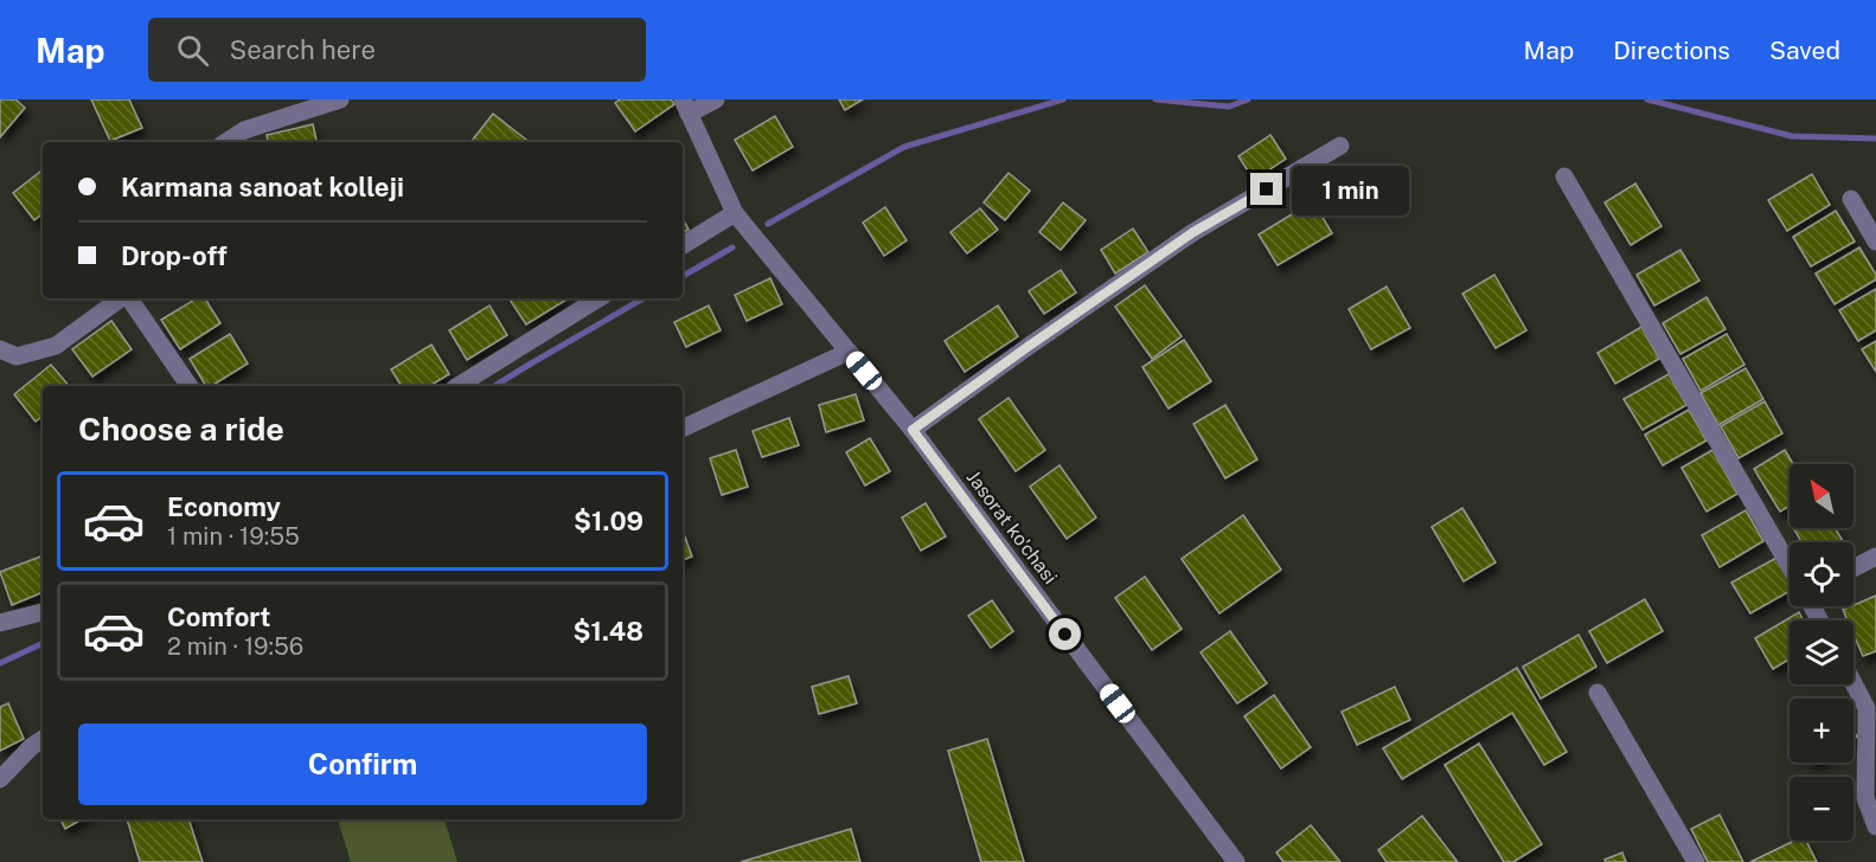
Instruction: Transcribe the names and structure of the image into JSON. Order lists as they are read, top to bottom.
{
  "streets": {
    "street": ["Jasorat ko'chasi"]
  },
  "north": "top left",
  "page": {
    "header": "Map",
    "search": "Search here",
    "nav": ["Map", "Directions", "Saved"],
    "banner": ["Karmana sanoat kolleji", "Drop-off"],
    "bubble": "1 min",
    "heading": "Choose a ride",
    "map_buttons": ["+", "−"],
    "list": [
      {
        "name": "Economy",
        "note": "1 min · 19:55",
        "value": "$1.09"
      },
      {
        "name": "Comfort",
        "note": "2 min · 19:56",
        "value": "$1.48"
      }
    ],
    "buttons": "Confirm"
  }
}
